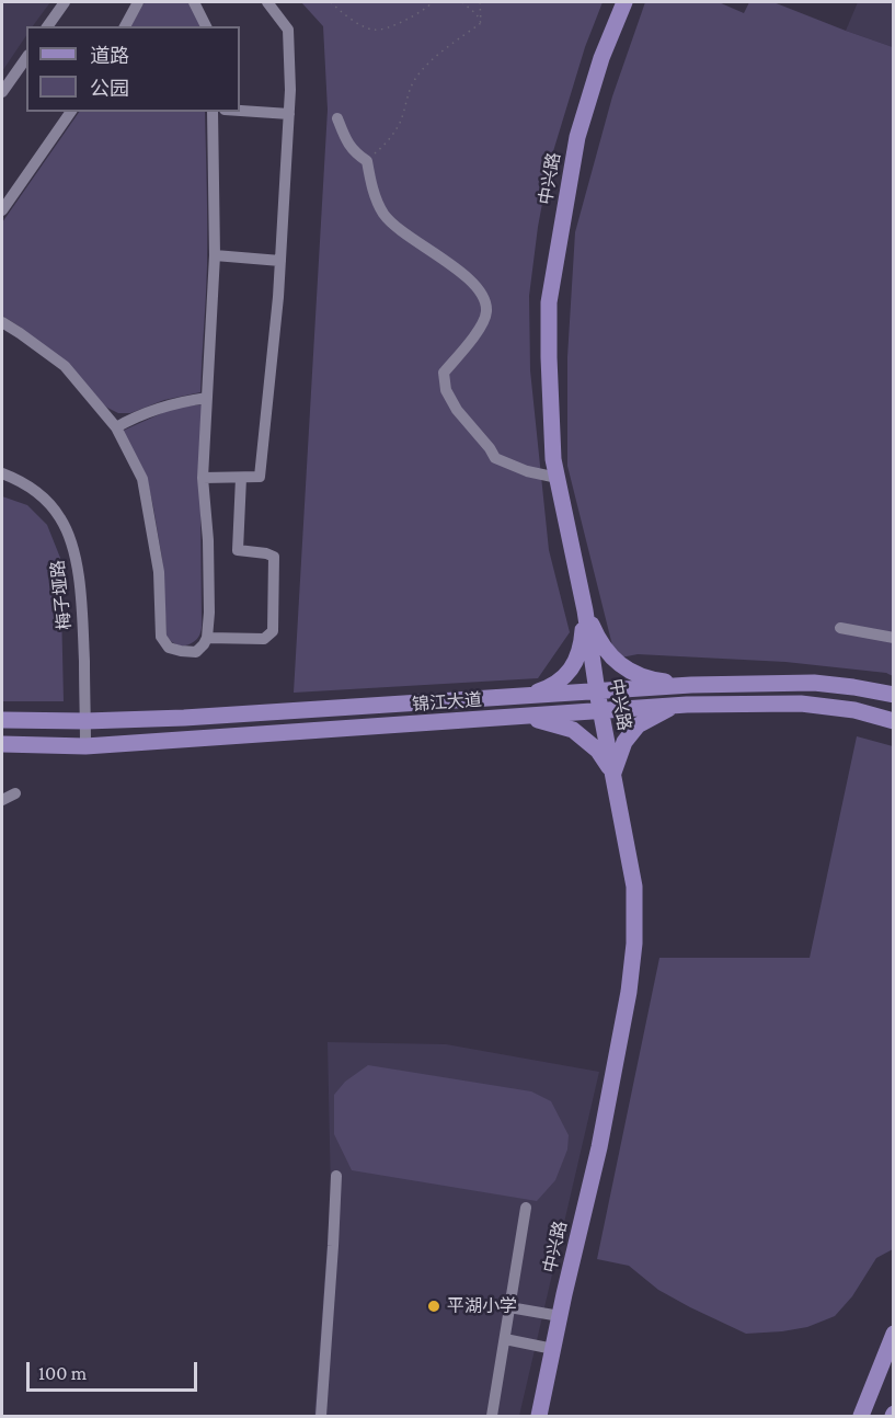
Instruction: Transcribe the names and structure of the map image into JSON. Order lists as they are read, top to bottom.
{
  "streets": {
    "main road": ["中兴路", "锦江大道"],
    "street": ["梅子垭路"]
  },
  "crossings": [
    ["中兴路", "锦江大道"],
    ["梅子垭路", "锦江大道"]
  ],
  "places": ["平湖小学"],
  "legend": ["道路", "公园"],
  "scale_bar": "100 m"
}
